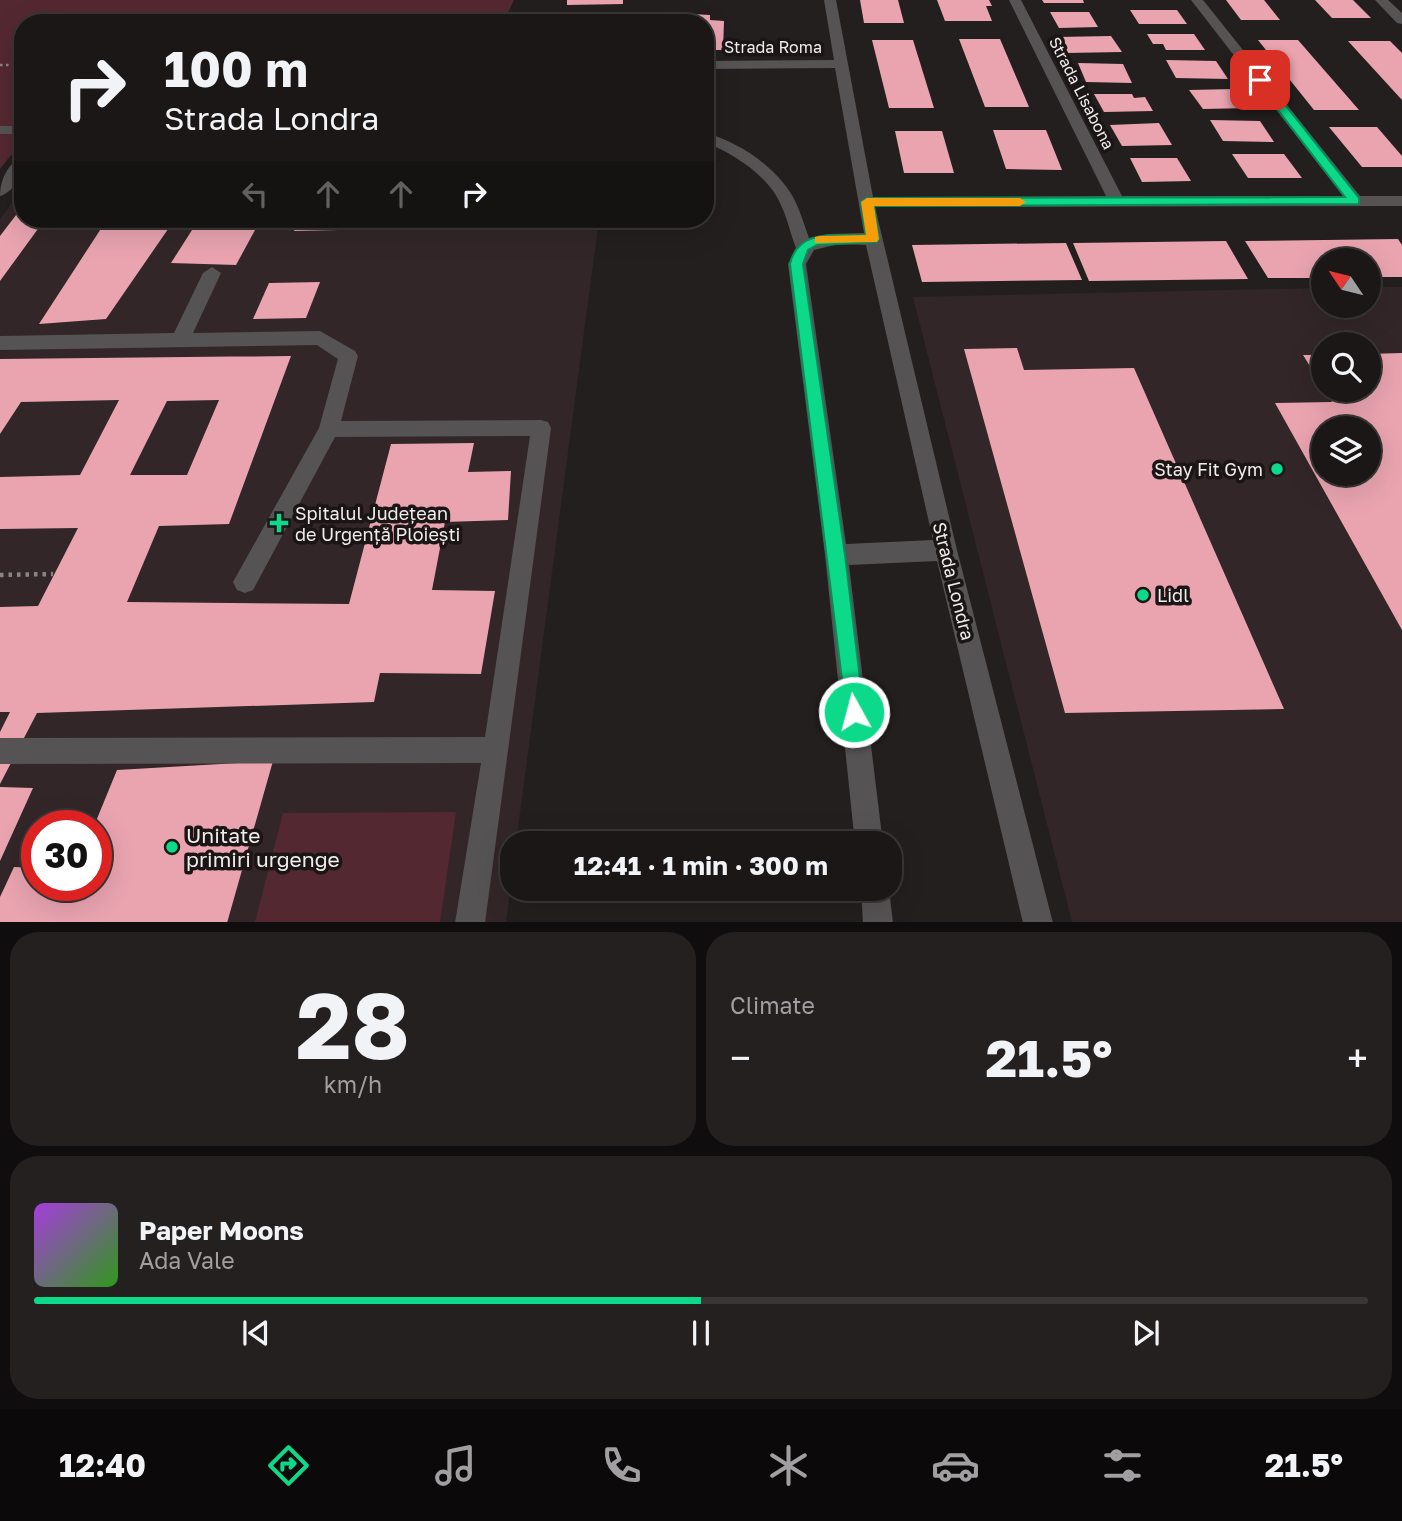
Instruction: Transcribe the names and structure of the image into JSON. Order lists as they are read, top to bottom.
{
  "streets": {
    "street": ["Strada Roma", "Strada Lisabona", "Strada Londra"]
  },
  "crossings": [
    ["Strada Roma", "Strada Londra"]
  ],
  "places": {
    "other": ["Stay Fit Gym", "Lidl", "Unitate primiri urgenge"],
    "health": ["Spitalul Județean de Urgență Ploiești"]
  },
  "north": "top left",
  "page": {
    "turn": ["100 m", "Strada Londra"],
    "limit": "30",
    "trip": "12:41 · 1 min · 300 m",
    "tile": [
      ["28", "km/h"],
      "Climate"
    ],
    "heat": ["−", "21.5°", "+"],
    "song": ["Paper Moons", "Ada Vale"],
    "tabs": ["12:40", "21.5°"]
  }
}
